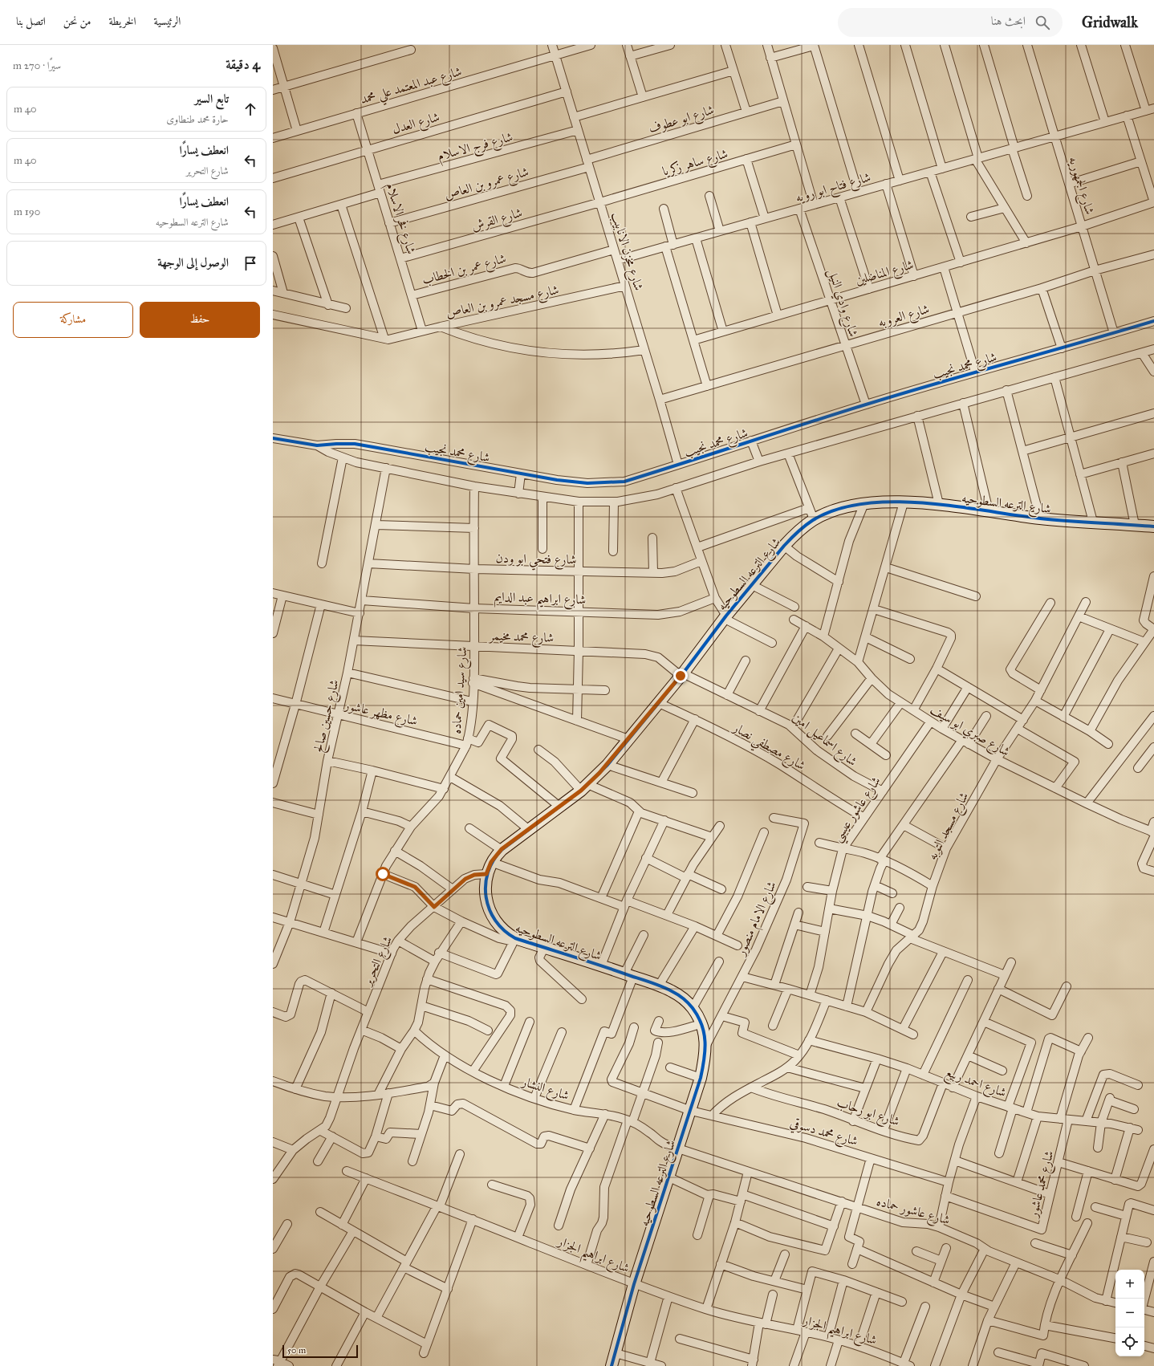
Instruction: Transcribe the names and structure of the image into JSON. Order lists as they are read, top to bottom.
{
  "streets": {
    "street": [
      "شارع عبد المعتمد علي محمد",
      "شارع ابو عطوف",
      "شارع العدل",
      "شارع فرج الاسلام",
      "شارع ساهر زكريا",
      "شارع عمرو بن العاص",
      "شارع الجمهوريه",
      "شارع فتاح ابو رويه",
      "شارع فخر الاسلام",
      "شارع القرش",
      "شارع مخزن الانابيب",
      "شارع عمر بن الخطاب",
      "شارع المناضلين",
      "شارع مسجد عمرو بن العاص",
      "شارع وادي النيل",
      "شارع العروبه",
      "شارع محمد نجيب",
      "شارع الترعه السطوحيه",
      "شارع فتحي ابو ودن",
      "شارع ابراهيم عبد الدايم",
      "شارع محمد مخيمر",
      "شارع سيد امين حماده",
      "شارع مظهر عاشور",
      "شارع حسين صالح",
      "شارع صبري ابو سيف",
      "شارع اسماعيل امين",
      "شارع مصطفي نصار",
      "شارع عاشور عيسي",
      "شارع مسجد التوبه",
      "شارع الامام منصور",
      "شارع التحرير",
      "شارع احمد ربيع",
      "شارع النشار",
      "شارع ابو رحاب",
      "شارع محمد دسوقي",
      "شارع محمد عاشور",
      "شارع عاشور حماده",
      "شارع ابراهيم الجزار"
    ]
  },
  "crossings": [
    ["شارع عبد المعتمد علي محمد", "شارع فخر الاسلام"],
    ["شارع عبد المعتمد علي محمد", "شارع مخزن الانابيب"],
    ["شارع ابو عطوف", "شارع عمرو بن العاص"],
    ["شارع ابو عطوف", "شارع مخزن الانابيب"],
    ["شارع العدل", "شارع فخر الاسلام"],
    ["شارع العدل", "شارع مخزن الانابيب"],
    ["شارع فرج الاسلام", "شارع فخر الاسلام"],
    ["شارع فرج الاسلام", "شارع مخزن الانابيب"],
    ["شارع ساهر زكريا", "شارع القرش"],
    ["شارع ساهر زكريا", "شارع مخزن الانابيب"],
    ["شارع عمرو بن العاص", "شارع فخر الاسلام"],
    ["شارع عمرو بن العاص", "شارع مخزن الانابيب"],
    ["شارع الجمهوريه", "شارع فتاح ابو رويه"],
    ["شارع الجمهوريه", "شارع المناضلين"],
    ["شارع الجمهوريه", "شارع العروبه"],
    ["شارع الجمهوريه", "شارع محمد نجيب"],
    ["شارع فتاح ابو رويه", "شارع مخزن الانابيب"],
    ["شارع فتاح ابو رويه", "شارع وادي النيل"],
    ["شارع فخر الاسلام", "شارع القرش"],
    ["شارع فخر الاسلام", "شارع عمر بن الخطاب"],
    ["شارع فخر الاسلام", "شارع مسجد عمرو بن العاص"],
    ["شارع القرش", "شارع مخزن الانابيب"],
    ["شارع مخزن الانابيب", "شارع عمر بن الخطاب"],
    ["شارع مخزن الانابيب", "شارع مسجد عمرو بن العاص"],
    ["شارع مخزن الانابيب", "شارع العروبه"],
    ["شارع مخزن الانابيب", "شارع محمد نجيب"],
    ["شارع المناضلين", "شارع وادي النيل"],
    ["شارع وادي النيل", "شارع العروبه"],
    ["شارع وادي النيل", "شارع محمد نجيب"],
    ["شارع محمد نجيب", "شارع سيد امين حماده"],
    ["شارع محمد نجيب", "شارع حسين صالح"],
    ["شارع الترعه السطوحيه", "شارع محمد مخيمر"],
    ["شارع الترعه السطوحيه", "شارع مظهر عاشور"],
    ["شارع الترعه السطوحيه", "شارع اسماعيل امين"],
    ["شارع الترعه السطوحيه", "شارع مصطفي نصار"],
    ["شارع الترعه السطوحيه", "شارع الامام منصور"],
    ["شارع الترعه السطوحيه", "شارع التحرير"],
    ["شارع الترعه السطوحيه", "شارع النشار"],
    ["شارع الترعه السطوحيه", "شارع محمد دسوقي"],
    ["شارع الترعه السطوحيه", "شارع عاشور حماده"],
    ["شارع الترعه السطوحيه", "شارع ابراهيم الجزار"],
    ["شارع فتحي ابو ودن", "شارع سيد امين حماده"],
    ["شارع فتحي ابو ودن", "شارع حسين صالح"],
    ["شارع ابراهيم عبد الدايم", "شارع سيد امين حماده"],
    ["شارع ابراهيم عبد الدايم", "شارع حسين صالح"],
    ["شارع محمد مخيمر", "شارع سيد امين حماده"],
    ["شارع محمد مخيمر", "شارع حسين صالح"],
    ["شارع محمد مخيمر", "شارع اسماعيل امين"],
    ["شارع سيد امين حماده", "شارع مظهر عاشور"],
    ["شارع مظهر عاشور", "شارع حسين صالح"],
    ["شارع صبري ابو سيف", "شارع عاشور عيسي"],
    ["شارع صبري ابو سيف", "شارع مسجد التوبه"],
    ["شارع اسماعيل امين", "شارع عاشور عيسي"],
    ["شارع مصطفي نصار", "شارع عاشور عيسي"],
    ["شارع احمد ربيع", "شارع ابو رحاب"],
    ["شارع احمد ربيع", "شارع محمد عاشور"],
    ["شارع النشار", "شارع عاشور حماده"]
  ],
  "scale_bar": "50 m",
  "page": {
    "header": "Gridwalk",
    "search": "ابحث هنا",
    "nav": [
      "الرئيسية",
      "الخريطة",
      "من نحن",
      "اتصل بنا"
    ],
    "heading": ["4 دقيقة", "سيرًا · 270 m"],
    "list": [
      ["تابع السير", "حارة محمد طنطاوى", "40 m"],
      ["انعطف يسارًا", "شارع التحرير", "40 m"],
      ["انعطف يسارًا", "شارع الترعه السطوحيه", "190 m"],
      "الوصول إلى الوجهة"
    ],
    "buttons": ["حفظ", "مشاركة"],
    "map_buttons": ["+", "−"],
    "scale": "50 m"
  }
}
